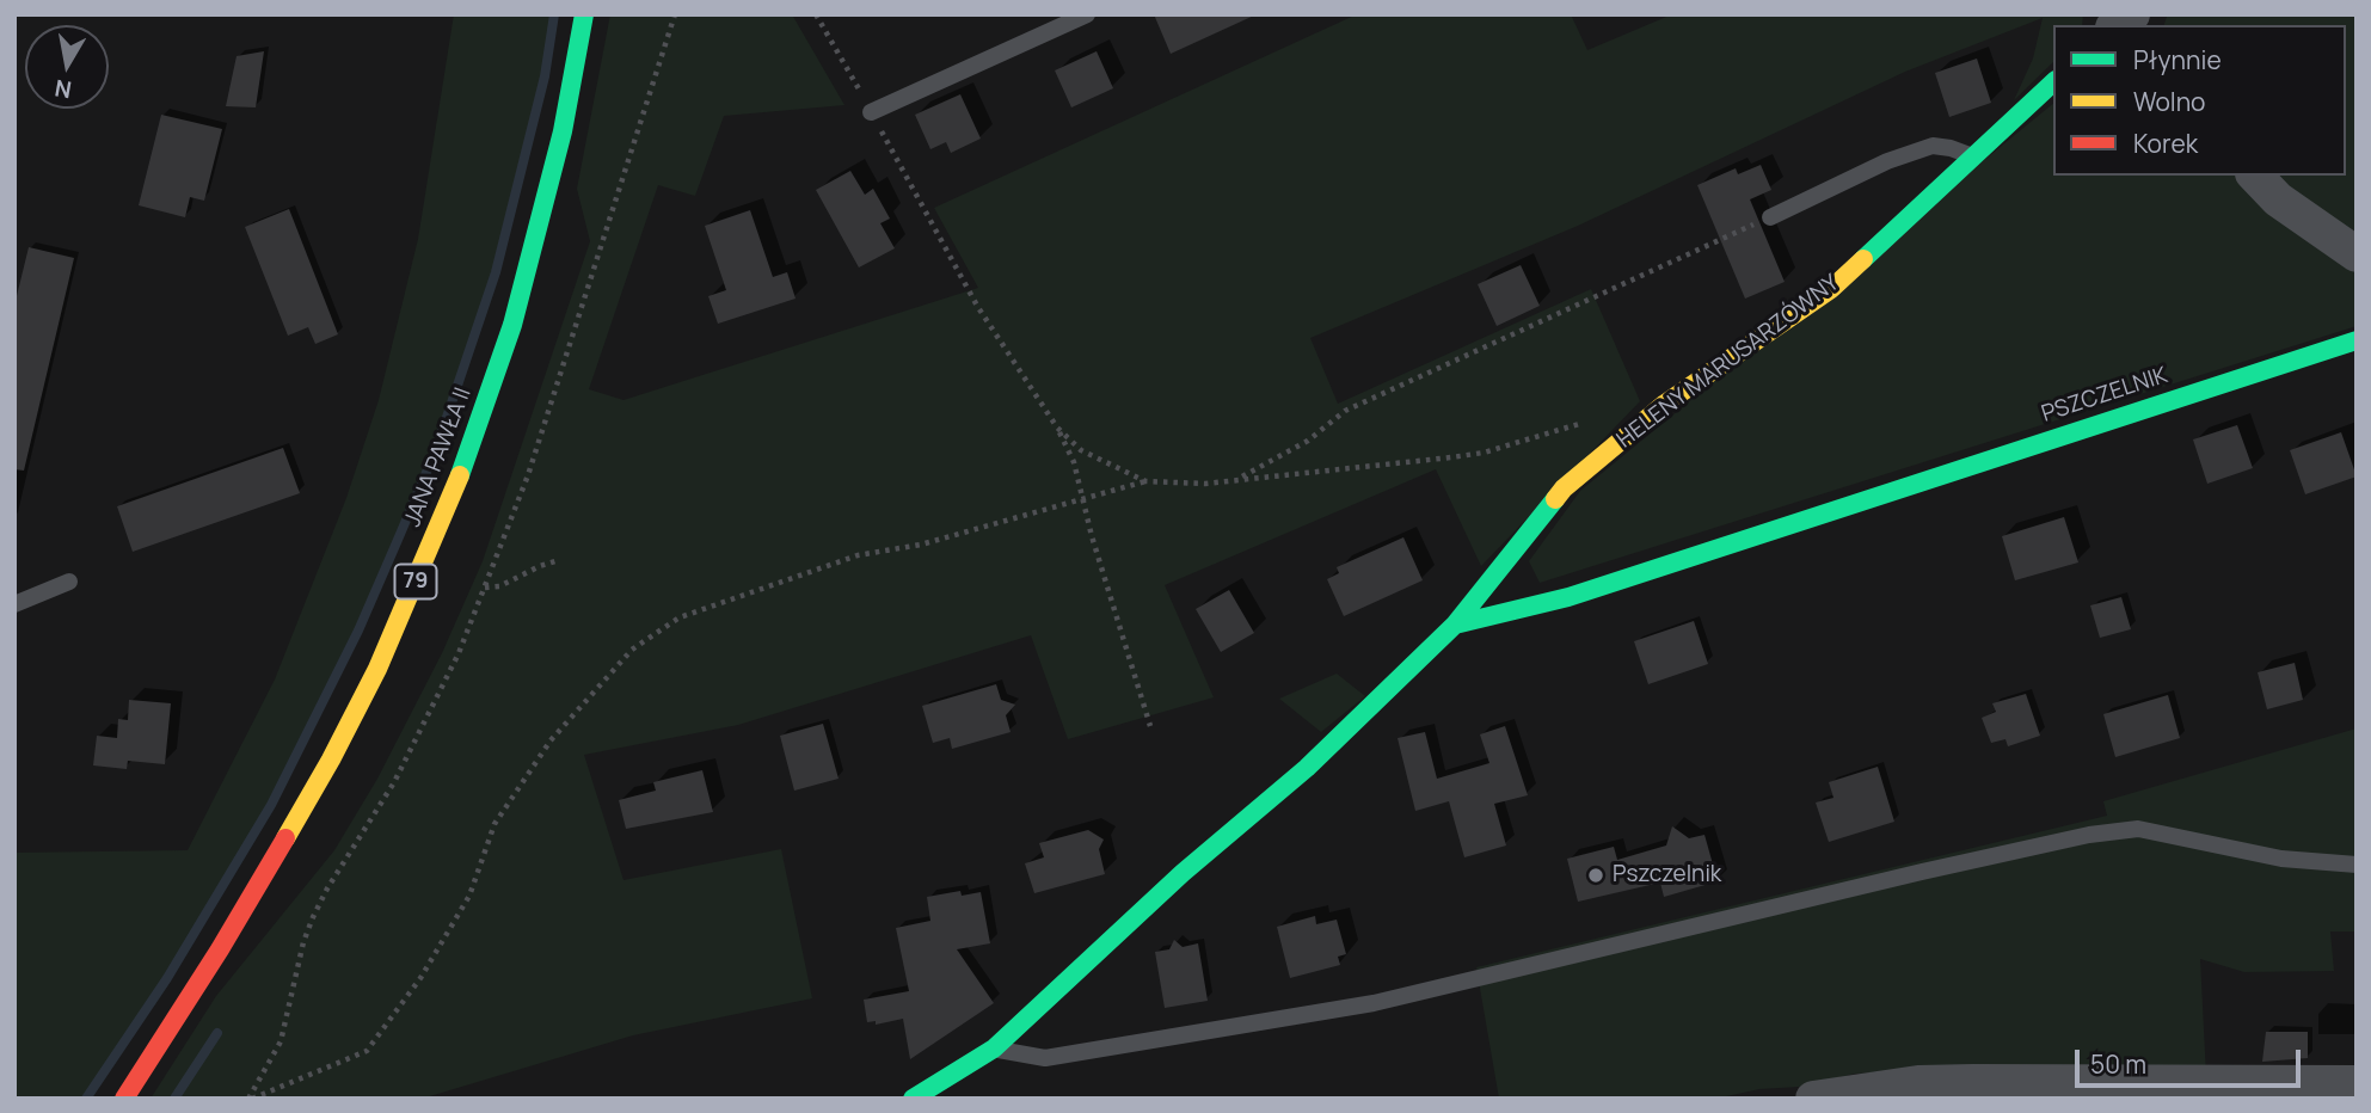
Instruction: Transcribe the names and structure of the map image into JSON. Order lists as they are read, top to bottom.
{
  "streets": {
    "street": [
      "HELENY MARUSARZÓWNY",
      "PSZCZELNIK",
      "JANA PAWŁA II",
      "79"
    ]
  },
  "crossings": [
    ["HELENY MARUSARZÓWNY", "PSZCZELNIK"]
  ],
  "places": ["Pszczelnik"],
  "legend": ["Płynnie", "Wolno", "Korek"],
  "scale_bar": "50 m",
  "north": "bottom"
}
